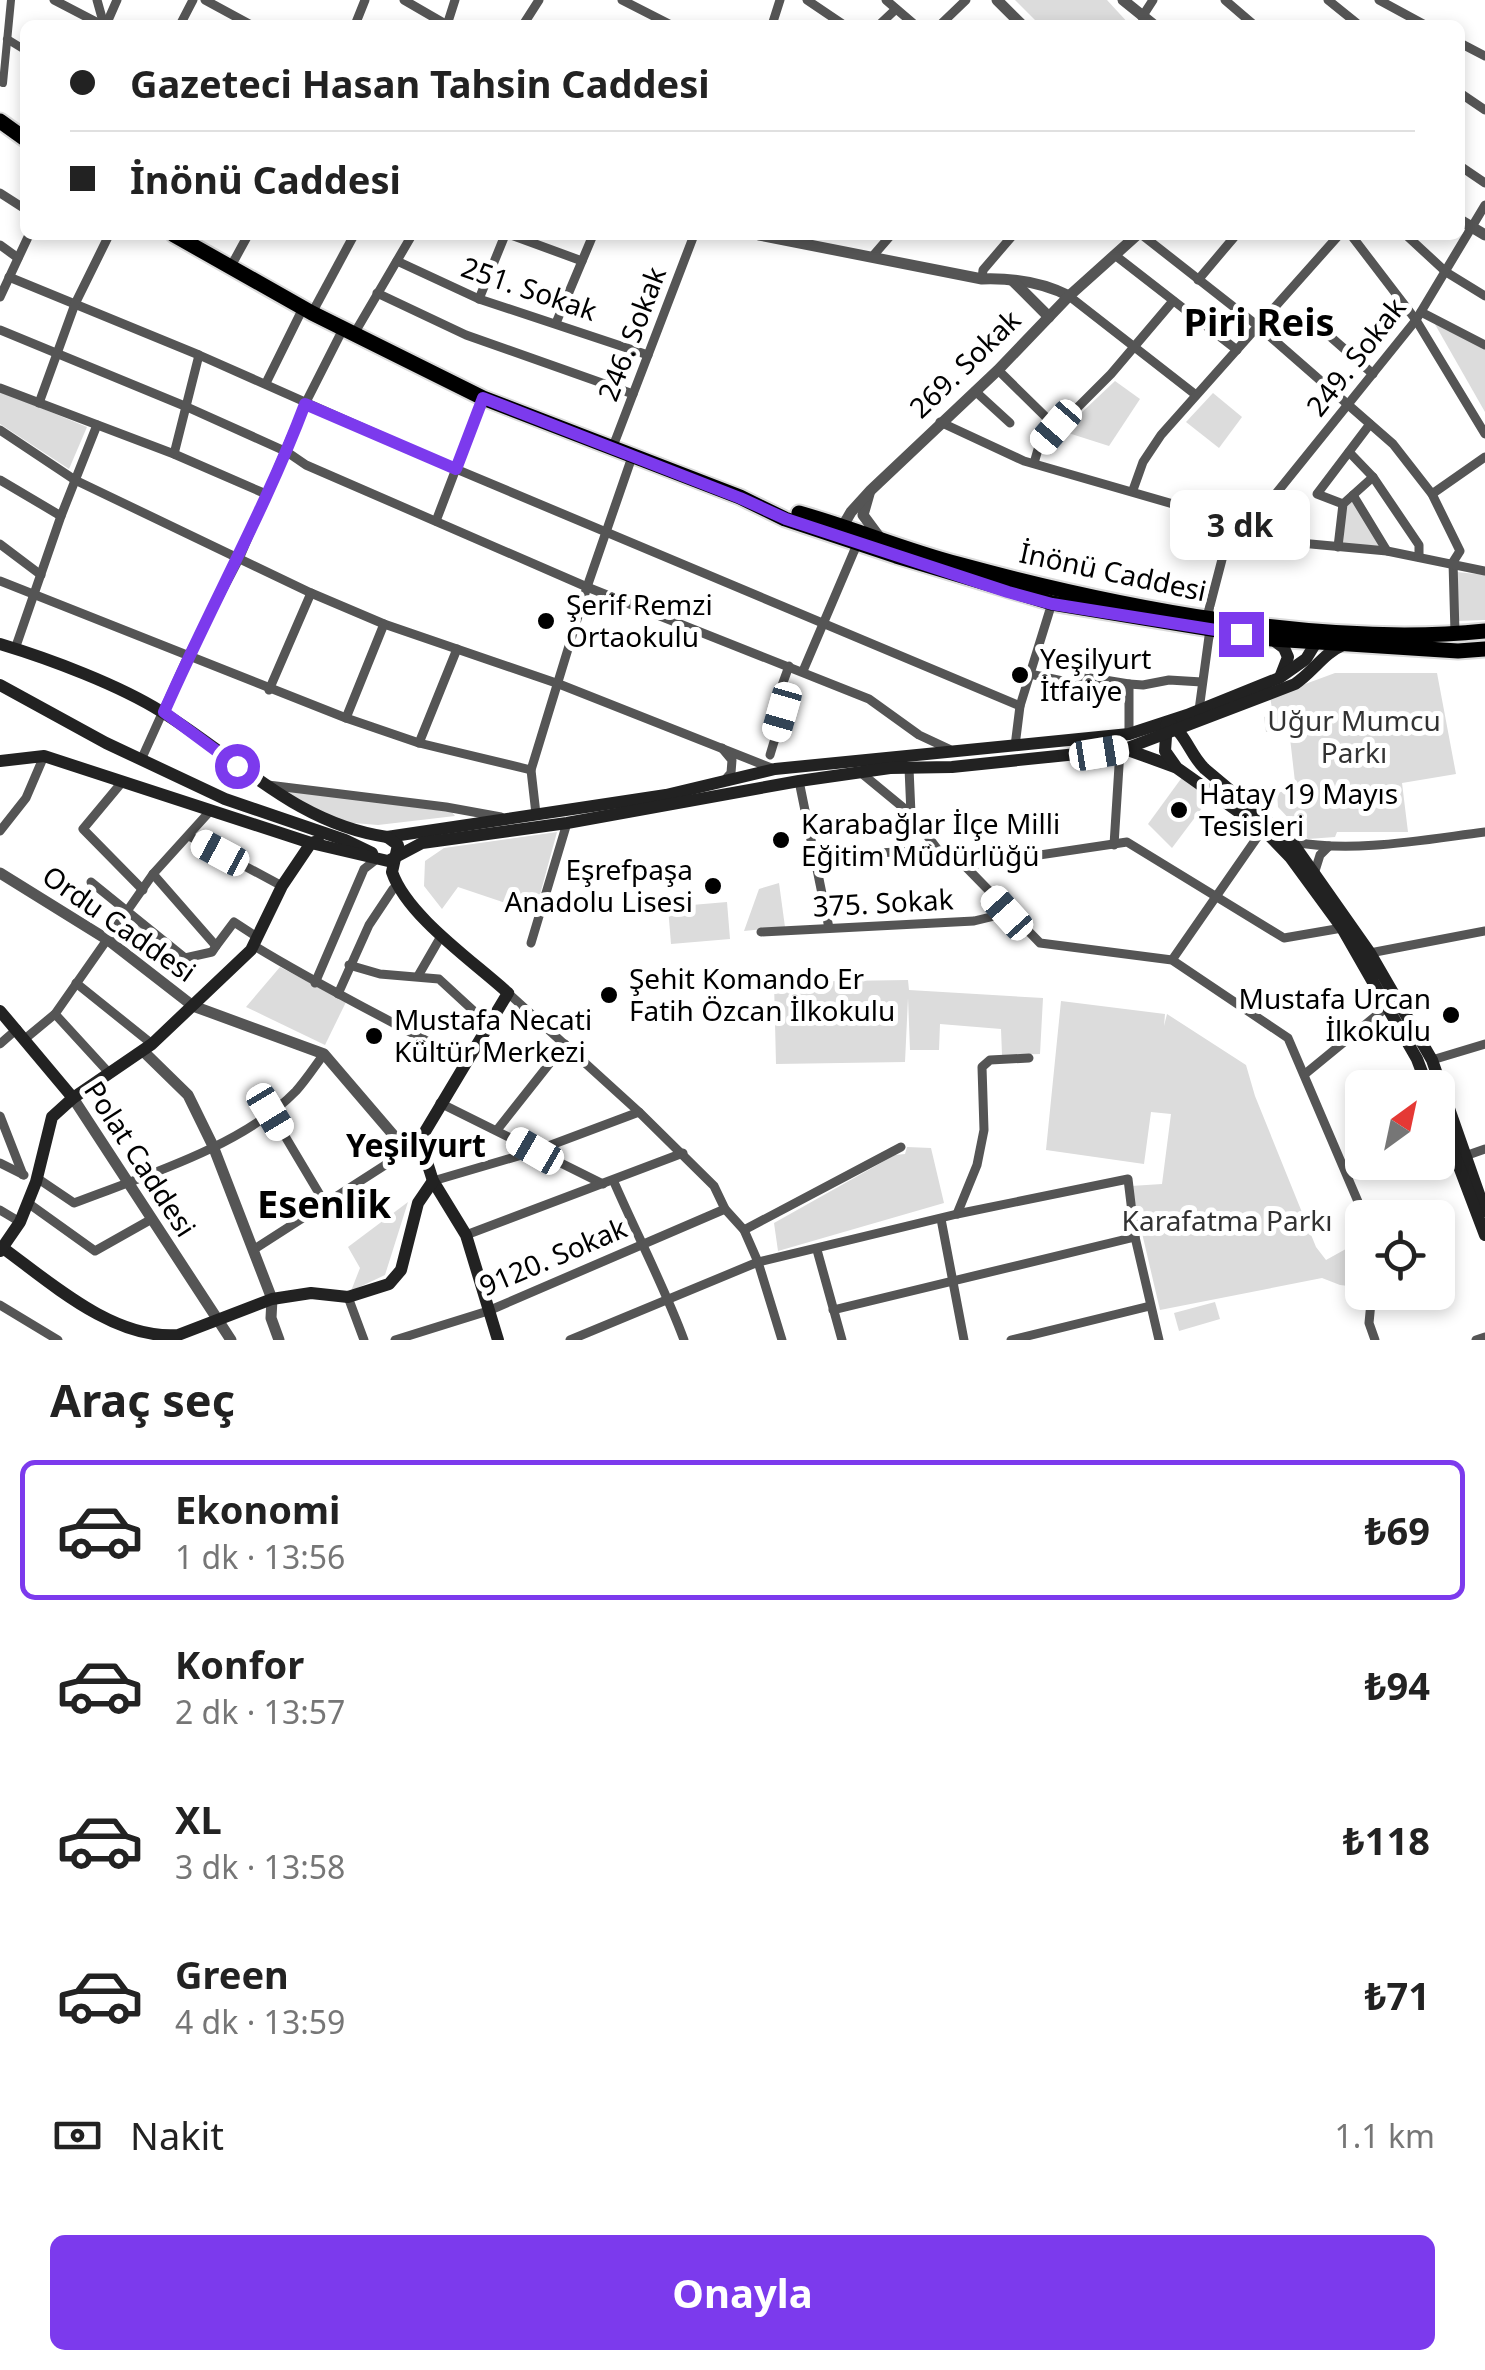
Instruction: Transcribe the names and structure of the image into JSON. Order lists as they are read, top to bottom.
{
  "streets": {
    "main road": ["İnönü Caddesi", "Polat Caddesi"],
    "street": [
      "251. Sokak",
      "246. Sokak",
      "249. Sokak",
      "269. Sokak",
      "375. Sokak",
      "Ordu Caddesi",
      "9120. Sokak"
    ]
  },
  "crossings": [
    ["251. Sokak", "246. Sokak"],
    ["246. Sokak", "İnönü Caddesi"],
    ["269. Sokak", "İnönü Caddesi"]
  ],
  "districts": ["Piri Reis", "Yeşilyurt", "Esenlik"],
  "parks": ["Uğur Mumcu Parkı", "Karafatma Parkı"],
  "places": [
    "Şerif Remzi Ortaokulu",
    "Yeşilyurt İtfaiye",
    "Hatay 19 Mayıs Tesisleri",
    "Karabağlar İlçe Milli Eğitim Müdürlüğü",
    "Eşrefpaşa Anadolu Lisesi",
    "Şehit Komando Er Fatih Özcan İlkokulu",
    "Mustafa Urcan İlkokulu",
    "Mustafa Necati Kültür Merkezi"
  ],
  "north": "top right",
  "page": {
    "banner": ["Gazeteci Hasan Tahsin Caddesi", "İnönü Caddesi"],
    "bubble": "3 dk",
    "heading": "Araç seç",
    "list": [
      {
        "name": "Ekonomi",
        "note": "1 dk · 13:56",
        "value": "₺69"
      },
      {
        "name": "Konfor",
        "note": "2 dk · 13:57",
        "value": "₺94"
      },
      {
        "name": "XL",
        "note": "3 dk · 13:58",
        "value": "₺118"
      },
      {
        "name": "Green",
        "note": "4 dk · 13:59",
        "value": "₺71"
      }
    ],
    "pay": ["Nakit", "1.1 km"],
    "buttons": "Onayla"
  }
}
